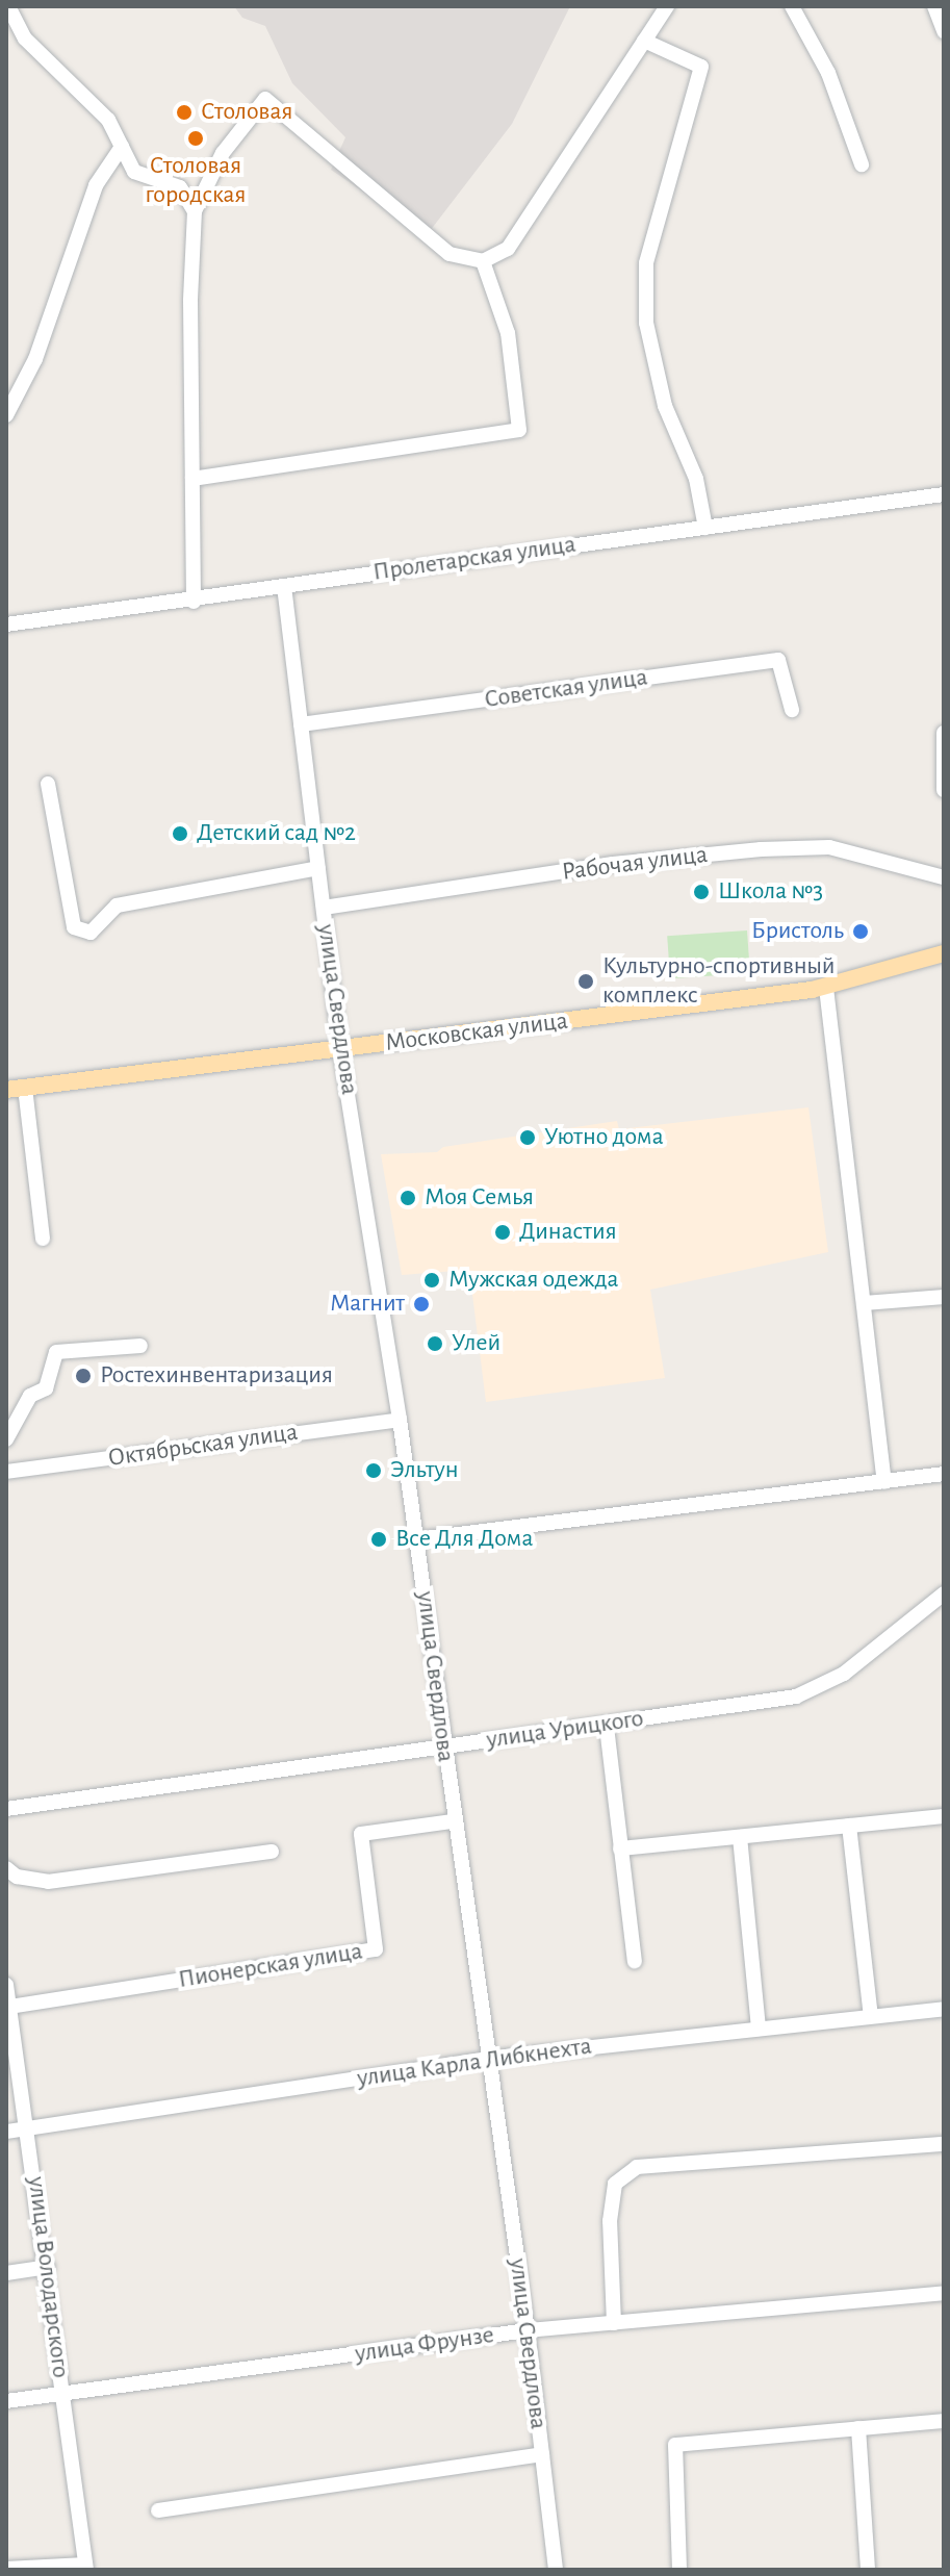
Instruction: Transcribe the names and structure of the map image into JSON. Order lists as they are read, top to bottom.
{
  "streets": {
    "main road": ["Московская улица"],
    "street": [
      "Пролетарская улица",
      "Советская улица",
      "Рабочая улица",
      "улица Свердлова",
      "Октябрьская улица",
      "улица Урицкого",
      "Пионерская улица",
      "улица Карла Либкнехта",
      "улица Володарского",
      "улица Фрунзе"
    ]
  },
  "crossings": [
    ["Пролетарская улица", "улица Свердлова"],
    ["Советская улица", "улица Свердлова"],
    ["Рабочая улица", "улица Свердлова"],
    ["улица Свердлова", "Московская улица"],
    ["улица Свердлова", "Октябрьская улица"],
    ["улица Свердлова", "улица Урицкого"],
    ["улица Свердлова", "Пионерская улица"],
    ["улица Свердлова", "улица Карла Либкнехта"],
    ["улица Свердлова", "улица Фрунзе"],
    ["Пионерская улица", "улица Володарского"],
    ["улица Карла Либкнехта", "улица Володарского"],
    ["улица Володарского", "улица Фрунзе"]
  ],
  "places": [
    "Столовая",
    "Столовая городская",
    "Детский сад №2",
    "Школа №3",
    "Бристоль",
    "Культурно-спортивный комплекс",
    "Уютно дома",
    "Моя Семья",
    "Династия",
    "Мужская одежда",
    "Магнит",
    "Улей",
    "Ростехинвентаризация",
    "Эльтун",
    "Все Для Дома"
  ]
}
